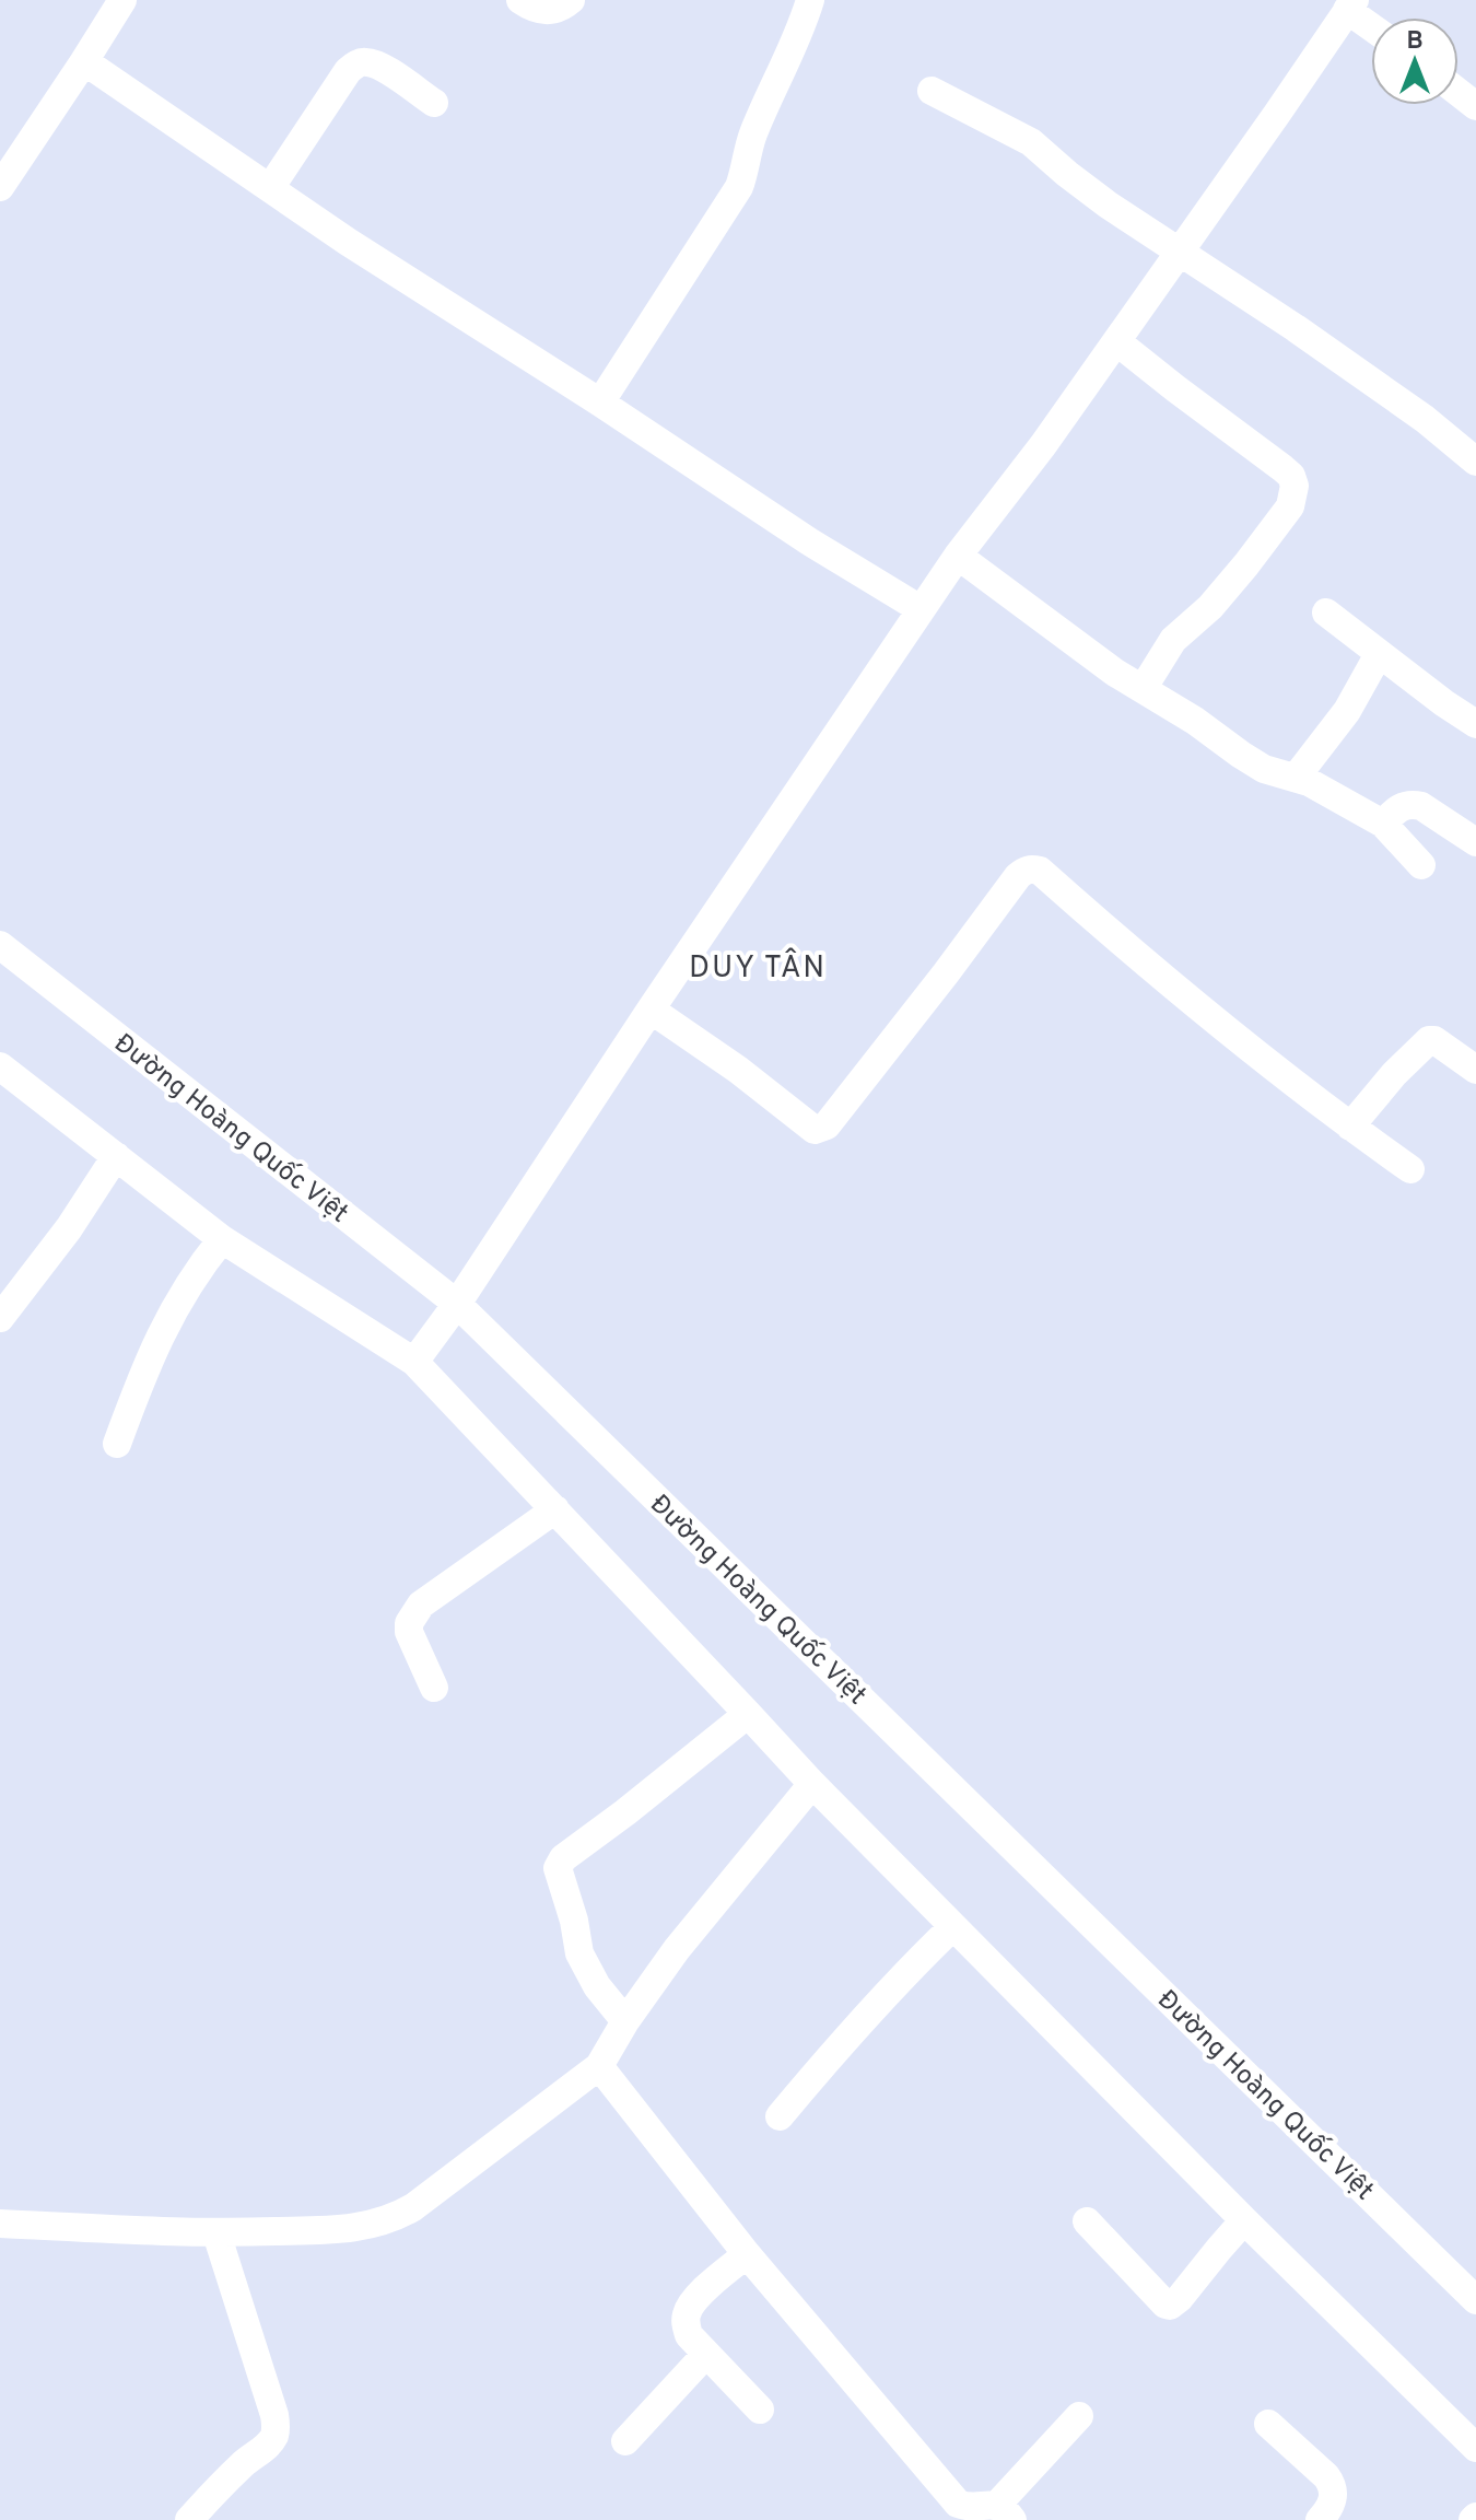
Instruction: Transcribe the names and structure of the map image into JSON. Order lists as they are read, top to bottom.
{
  "streets": {
    "street": ["Đường Hoàng Quốc Việt"]
  },
  "districts": ["DUY TÂN"],
  "north": "top"
}
